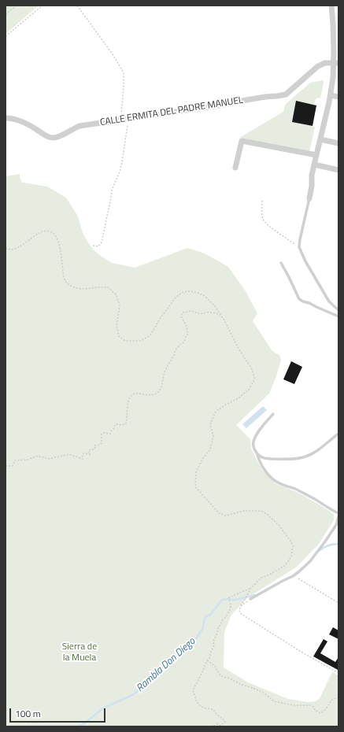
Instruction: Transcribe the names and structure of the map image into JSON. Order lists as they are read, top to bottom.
{
  "streets": {
    "street": ["CALLE ERMITA DEL PADRE MANUEL"]
  },
  "water": ["Rambla Don Diego"],
  "parks": ["Sierra de la Muela"],
  "scale_bar": "100 m"
}
